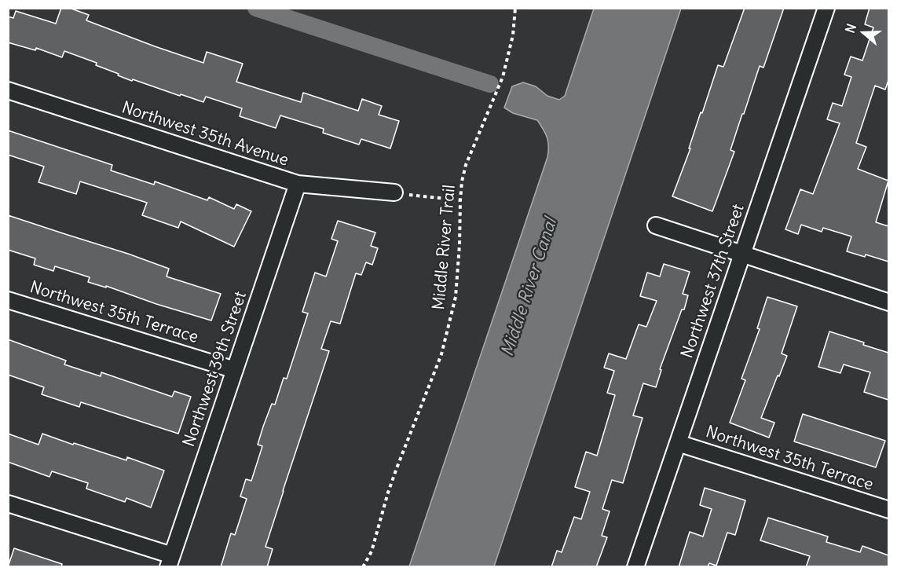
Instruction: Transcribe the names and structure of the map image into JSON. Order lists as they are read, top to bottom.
{
  "streets": {
    "street": [
      "Northwest 35th Avenue",
      "Northwest 37th Street",
      "Northwest 35th Terrace",
      "Northwest 39th Street"
    ],
    "path": ["Middle River Trail"]
  },
  "crossings": [
    ["Northwest 35th Avenue", "Northwest 39th Street"],
    ["Northwest 37th Street", "Northwest 35th Terrace"],
    ["Northwest 35th Terrace", "Northwest 39th Street"]
  ],
  "water": ["Middle River Canal"],
  "north": "left"
}
